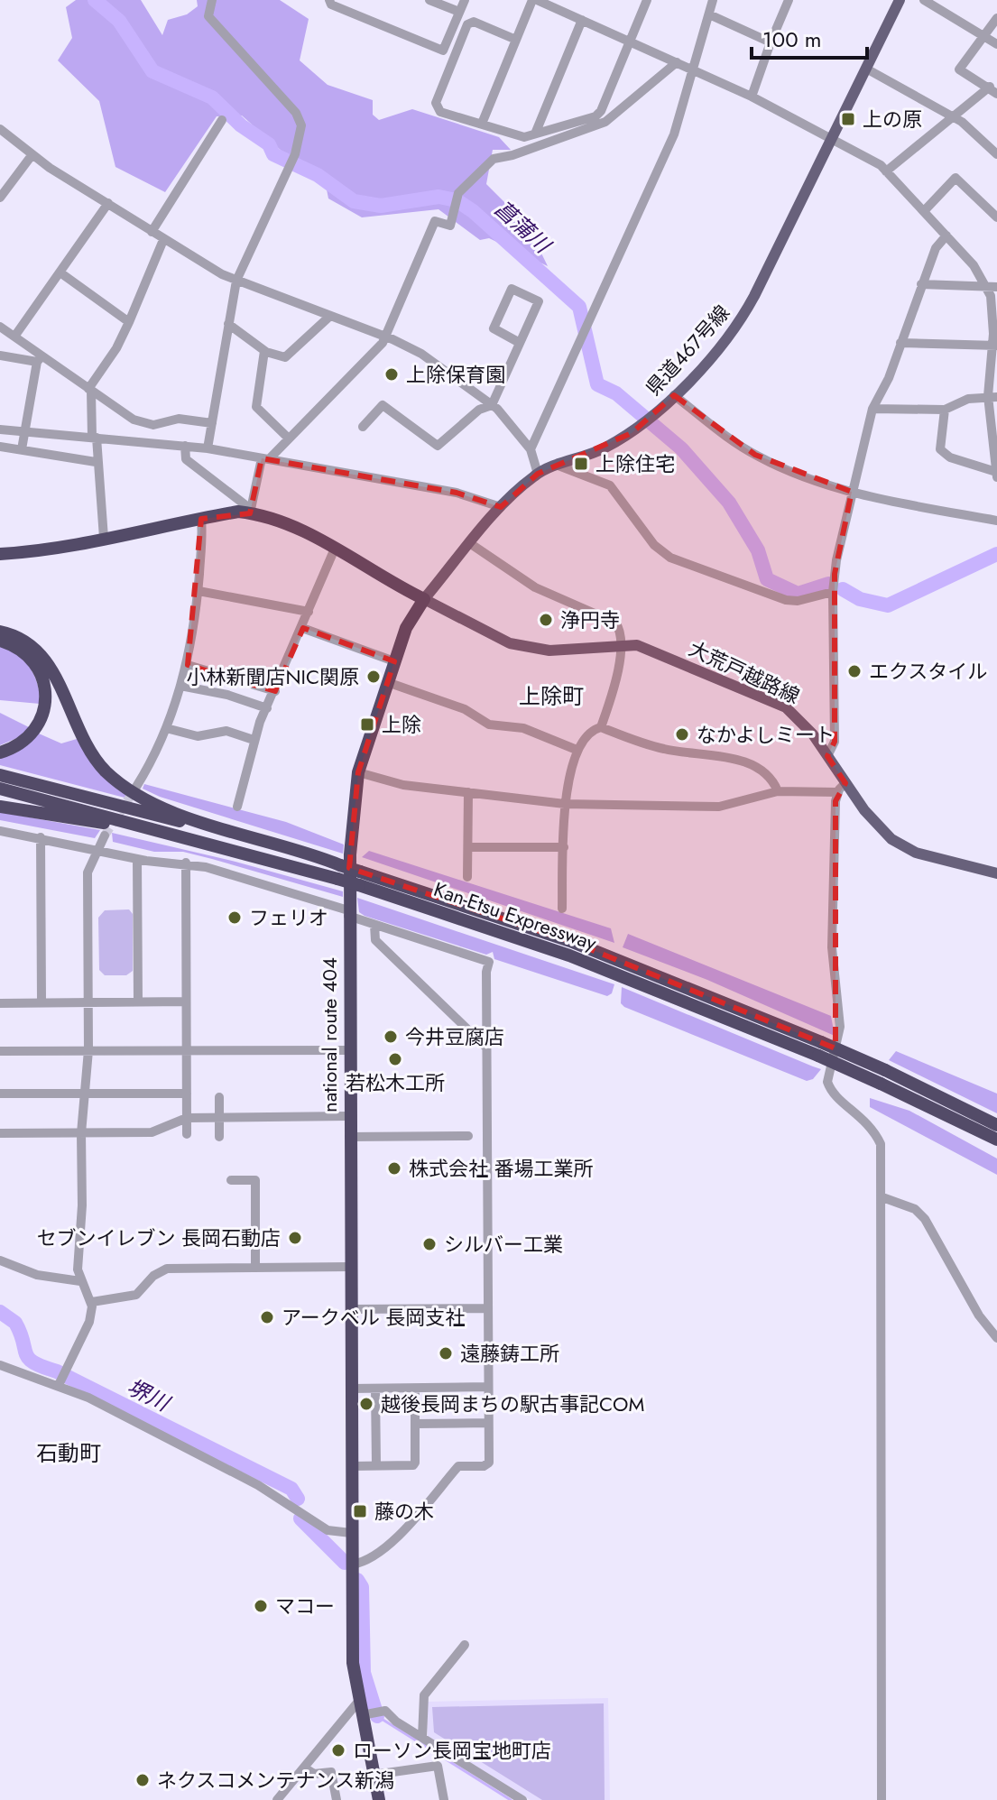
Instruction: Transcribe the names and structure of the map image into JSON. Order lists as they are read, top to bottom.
{
  "streets": {
    "highway": ["Kan-Etsu Expressway", "national route 404"],
    "main road": ["県道467号線", "大荒戸越路線"]
  },
  "crossings": [
    ["県道467号線", "大荒戸越路線"],
    ["県道467号線", "national route 404"],
    ["大荒戸越路線", "national route 404"]
  ],
  "districts": ["上除町", "石動町"],
  "water": ["菖蒲川", "堺川"],
  "places": {
    "transit": [
      "上の原",
      "上除住宅",
      "上除",
      "藤の木"
    ],
    "other": [
      "上除保育園",
      "浄円寺",
      "エクスタイル",
      "小林新聞店NIC関原",
      "なかよしミート",
      "フェリオ",
      "今井豆腐店",
      "若松木工所",
      "株式会社 番場工業所",
      "セブンイレブン 長岡石動店",
      "シルバー工業",
      "アークベル 長岡支社",
      "遠藤鋳工所",
      "越後長岡まちの駅古事記COM",
      "マコー",
      "ローソン長岡宝地町店",
      "ネクスコメンテナンス新潟"
    ]
  },
  "scale_bar": "100 m"
}
